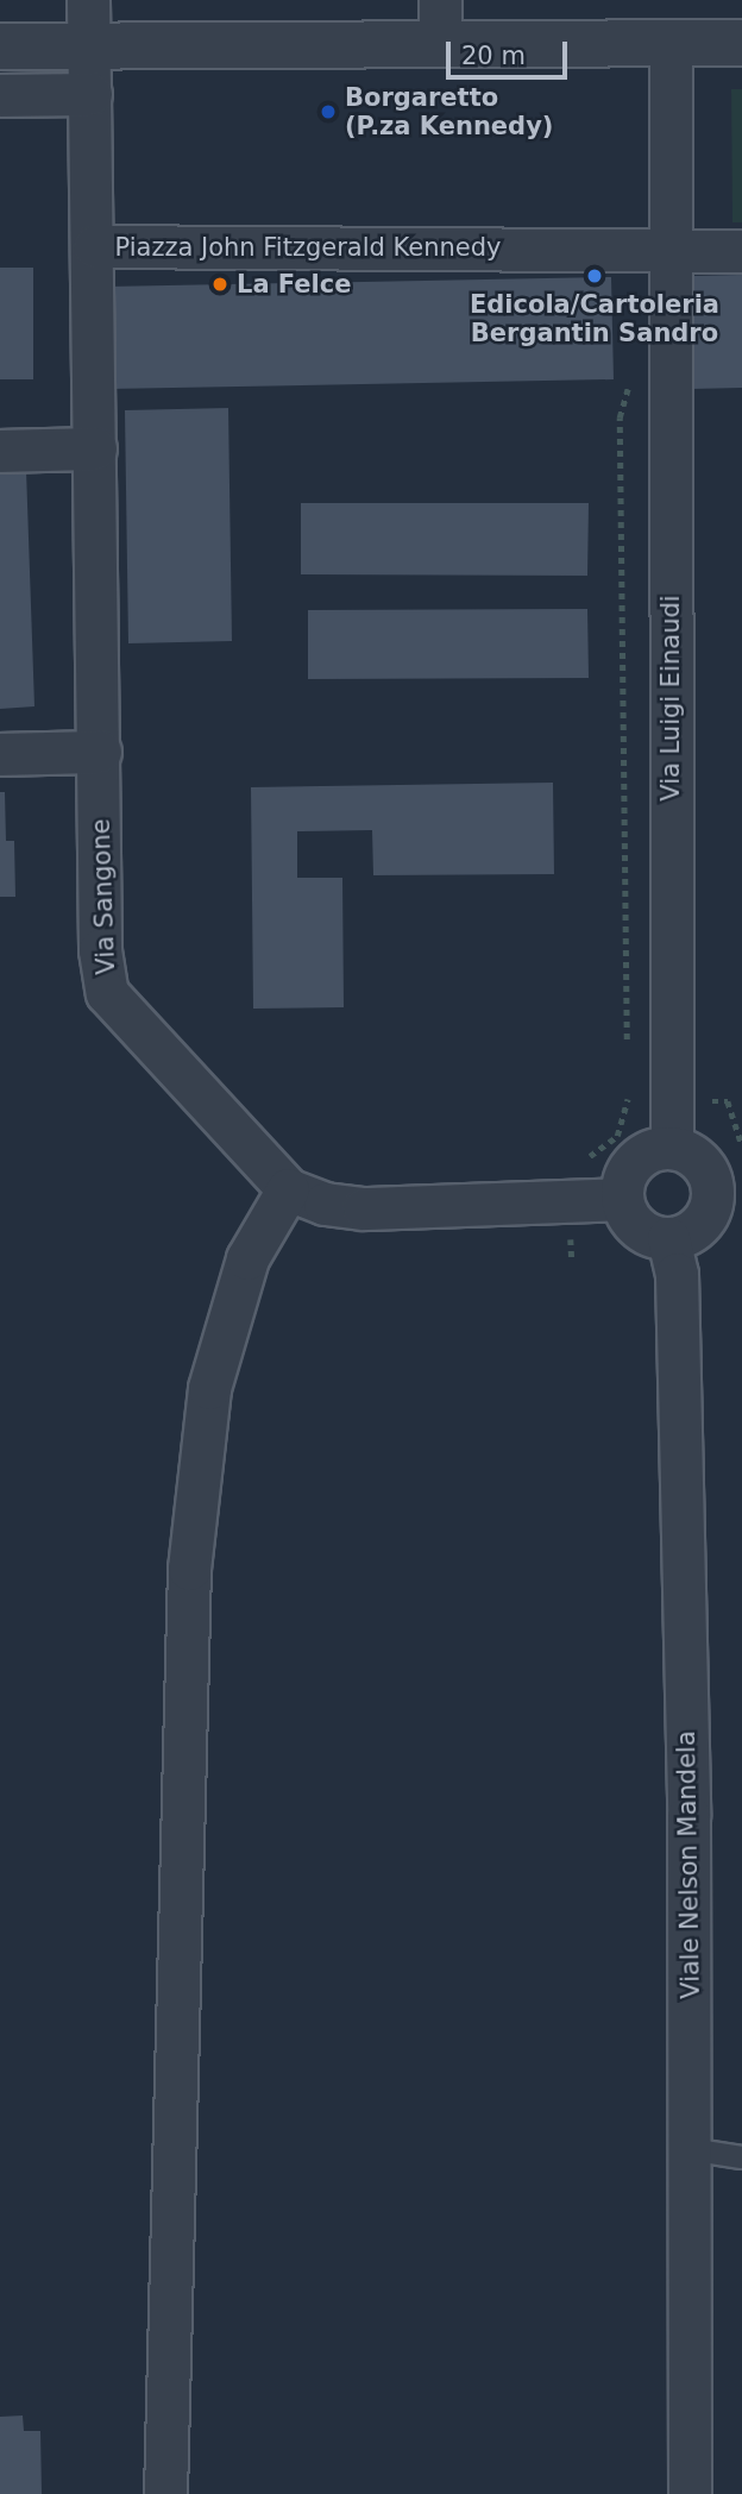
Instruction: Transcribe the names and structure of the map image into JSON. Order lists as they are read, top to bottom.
{
  "streets": {
    "street": [
      "Piazza John Fitzgerald Kennedy",
      "Via Luigi Einaudi",
      "Via Sangone",
      "Viale Nelson Mandela"
    ]
  },
  "crossings": [
    ["Piazza John Fitzgerald Kennedy", "Via Luigi Einaudi"],
    ["Piazza John Fitzgerald Kennedy", "Via Sangone"],
    ["Via Luigi Einaudi", "Via Sangone"],
    ["Via Luigi Einaudi", "Viale Nelson Mandela"],
    ["Via Sangone", "Viale Nelson Mandela"]
  ],
  "places": ["Borgaretto (P.za Kennedy)", "Edicola/Cartoleria Bergantin Sandro", "La Felce"],
  "scale_bar": "20 m"
}
